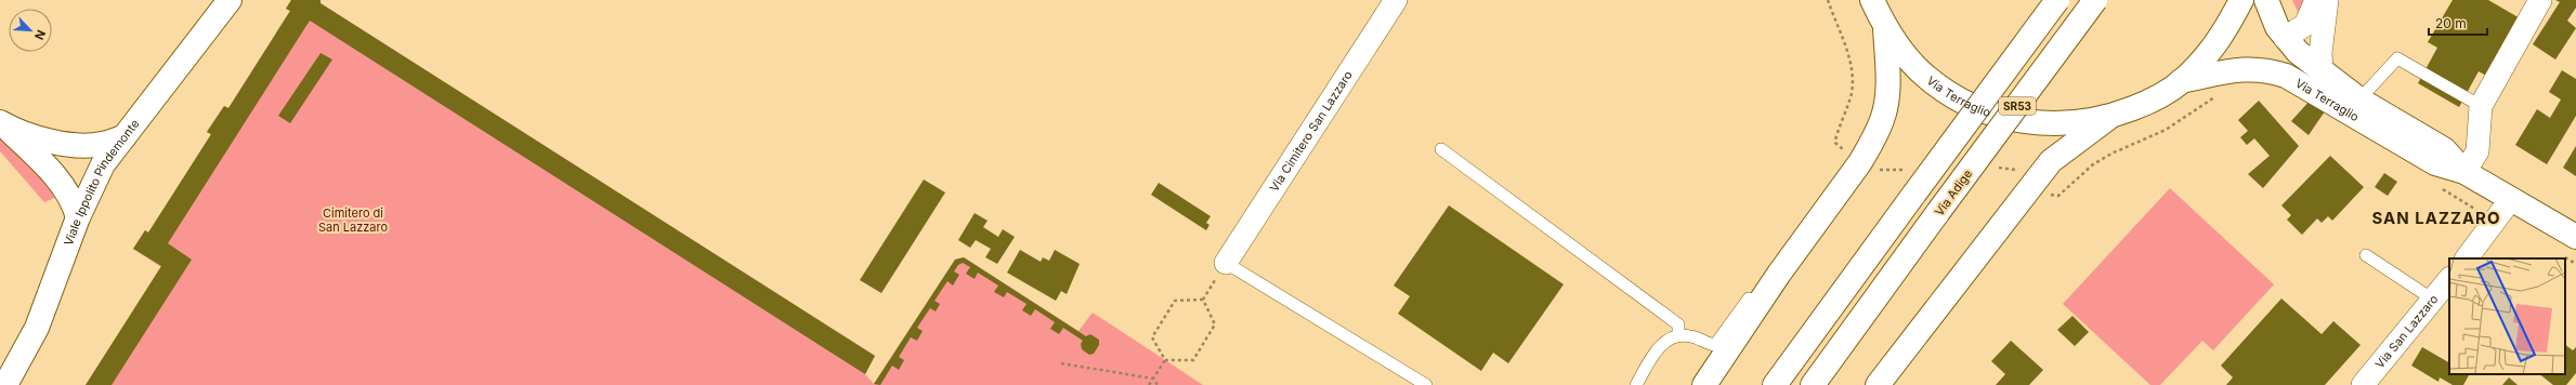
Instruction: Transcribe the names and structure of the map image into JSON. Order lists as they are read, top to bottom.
{
  "streets": {
    "main road": [
      "Via Terraglio",
      "SR53",
      "Viale Ippolito Pindemonte",
      "Via Adige"
    ],
    "street": ["Via Cimitero San Lazzaro", "Via San Lazzaro"]
  },
  "districts": ["SAN LAZZARO"],
  "parks": ["Cimitero di San Lazzaro"],
  "scale_bar": "20 m",
  "north": "bottom right"
}
